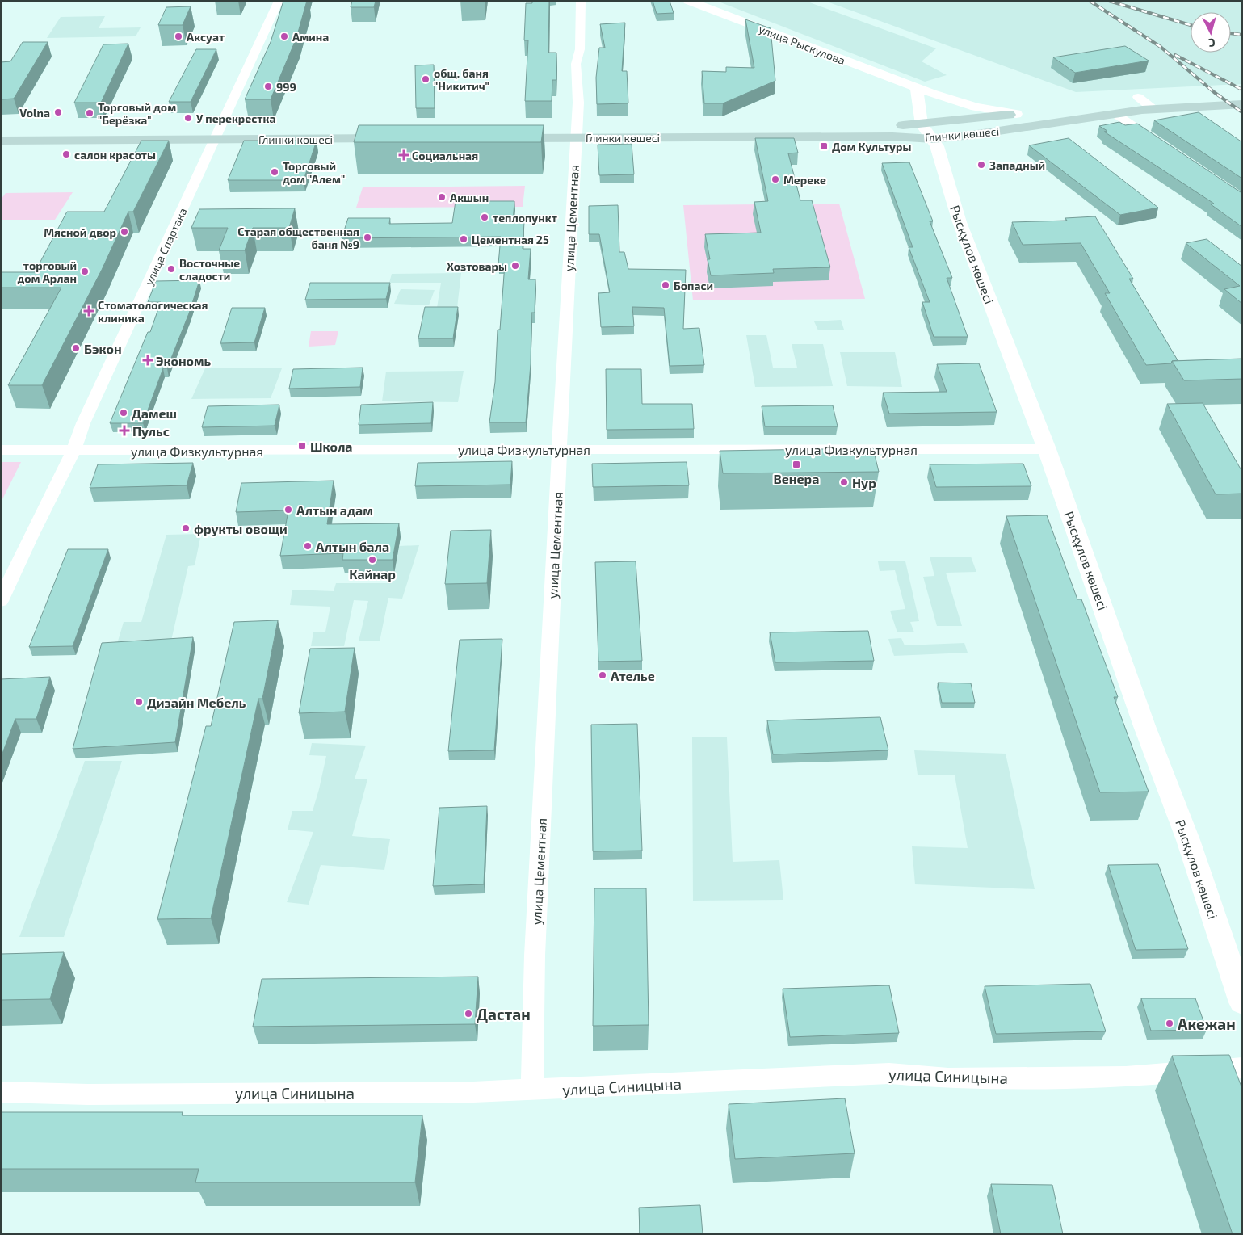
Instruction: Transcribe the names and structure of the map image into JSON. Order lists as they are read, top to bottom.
{
  "streets": {
    "main road": ["Глинки көшесі"],
    "street": [
      "улица Рыскулова",
      "улица Цементная",
      "улица Спартака",
      "Рысқұлов көшесі",
      "улица Физкультурная",
      "улица Синицына"
    ]
  },
  "crossings": [
    ["улица Рыскулова", "Глинки көшесі"],
    ["Глинки көшесі", "улица Цементная"],
    ["Глинки көшесі", "улица Спартака"],
    ["Глинки көшесі", "Рысқұлов көшесі"],
    ["улица Цементная", "улица Физкультурная"],
    ["улица Цементная", "улица Синицына"],
    ["улица Спартака", "улица Физкультурная"],
    ["Рысқұлов көшесі", "улица Физкультурная"]
  ],
  "places": {
    "other": [
      "Аксуат",
      "Амина",
      "общ. баня \"Никитич\"",
      "999",
      "Volna",
      "Торговый дом \"Берёзка\"",
      "У перекрестка",
      "салон красоты",
      "Западный",
      "Торговый дом \"Алем\"",
      "Мереке",
      "Акшын",
      "теплопункт",
      "Мясной двор",
      "Старая общественная баня №9",
      "Цементная 25",
      "Хозтовары",
      "Восточные сладости",
      "торговый дом Арлан",
      "Бопаси",
      "Бэкон",
      "Дамеш",
      "Нур",
      "Алтын адам",
      "фрукты овощи",
      "Алтын бала",
      "Кайнар",
      "Ателье",
      "Дизайн Мебель",
      "Дастан",
      "Акежан"
    ],
    "transit": ["Дом Культуры", "Школа", "Венера"],
    "health": [
      "Социальная",
      "Стоматологическая клиника",
      "Экономь",
      "Пульс"
    ]
  },
  "north": "bottom"
}
